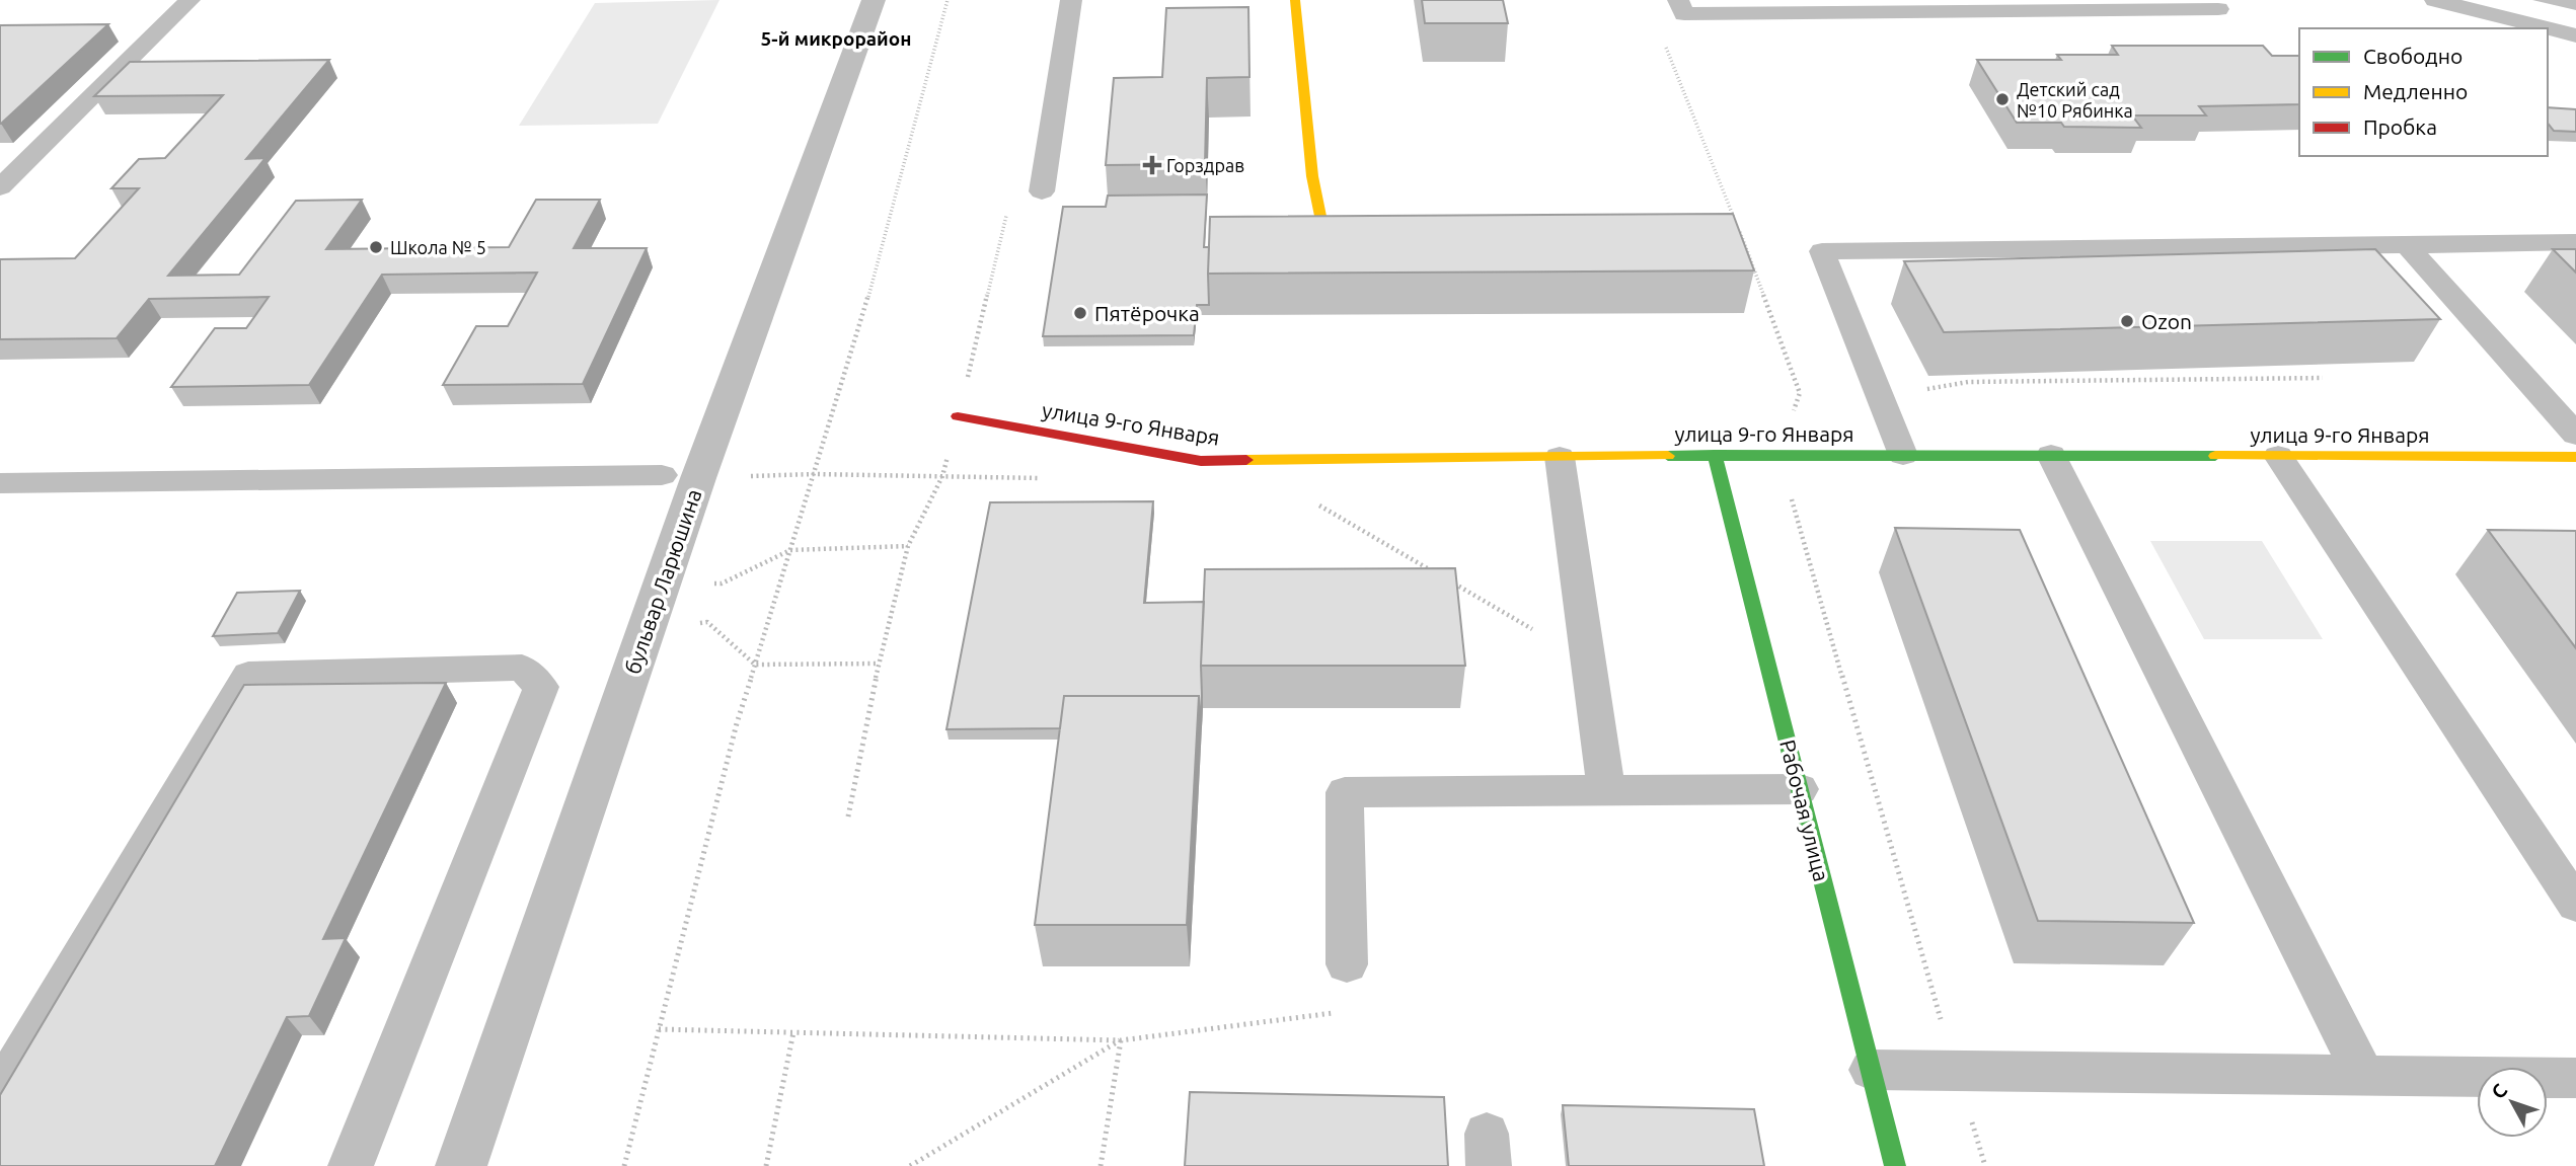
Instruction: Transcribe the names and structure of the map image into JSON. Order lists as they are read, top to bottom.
{
  "streets": {
    "street": ["улица 9-го Января", "бульвар Ларюшина", "Рабочая улица"]
  },
  "crossings": [
    ["улица 9-го Января", "Рабочая улица"]
  ],
  "districts": ["5-й микрорайон"],
  "places": {
    "other": [
      "Детский сад №10 Рябинка",
      "Школа № 5",
      "Пятёрочка",
      "Ozon"
    ],
    "health": ["Горздрав"]
  },
  "legend": ["Свободно", "Медленно", "Пробка"],
  "north": "top left"
}
